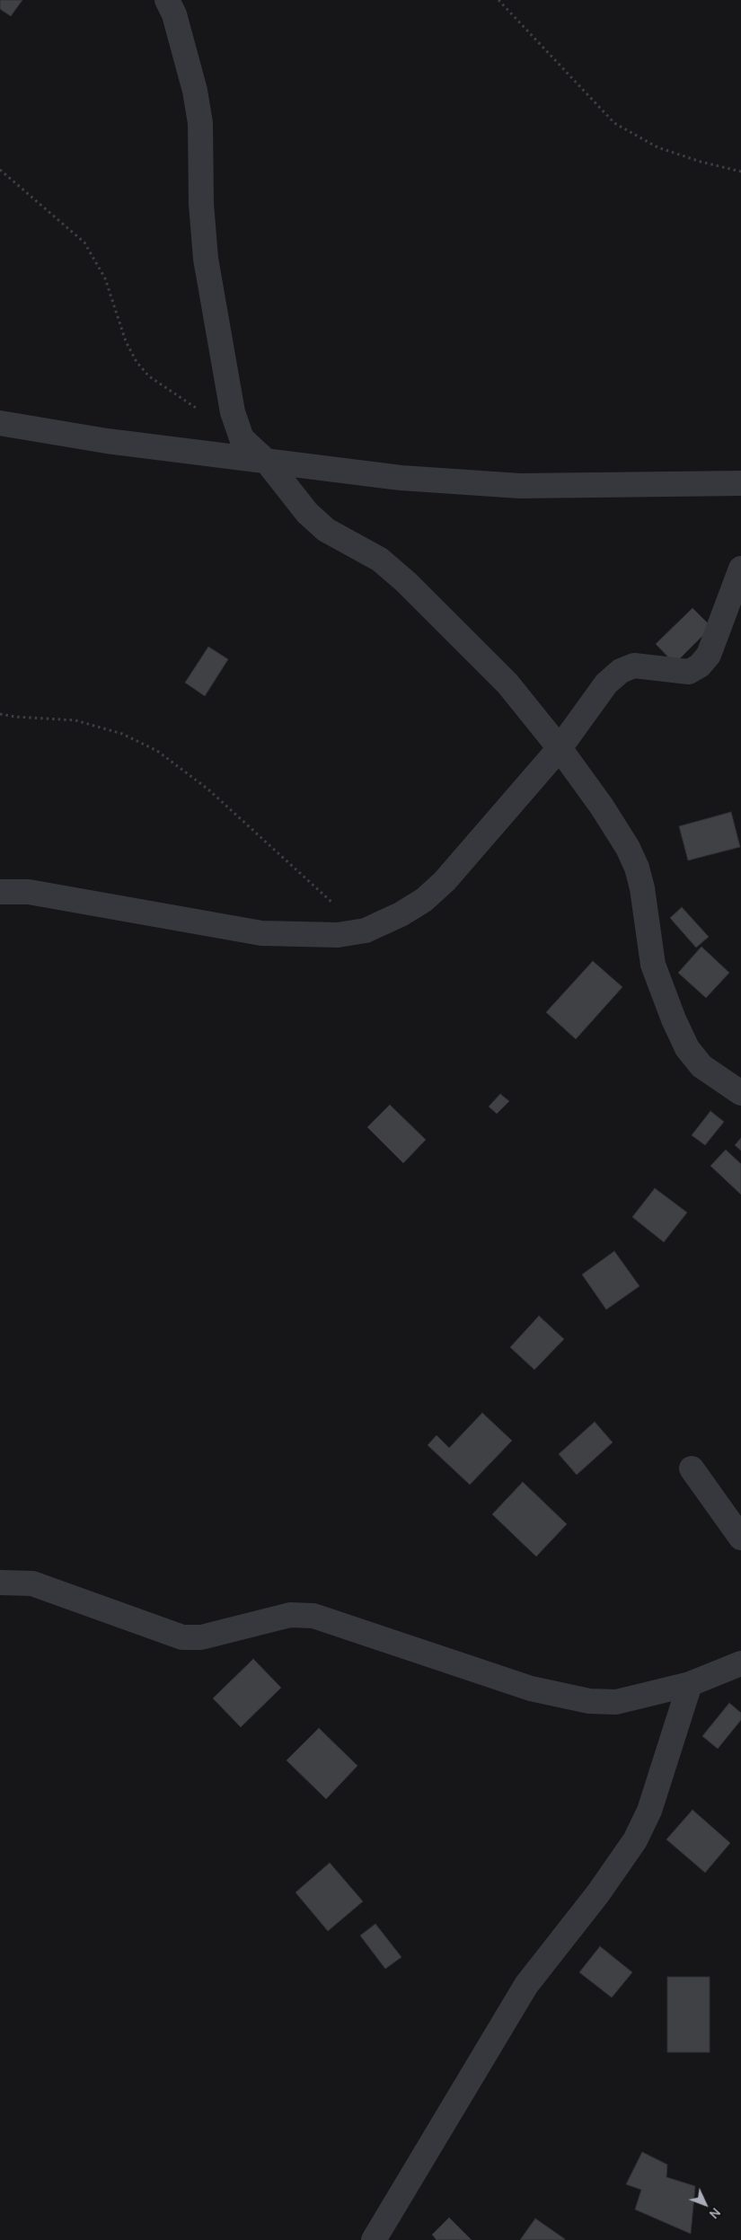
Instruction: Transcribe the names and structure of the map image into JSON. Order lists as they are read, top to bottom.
{
  "north": "bottom right"
}
